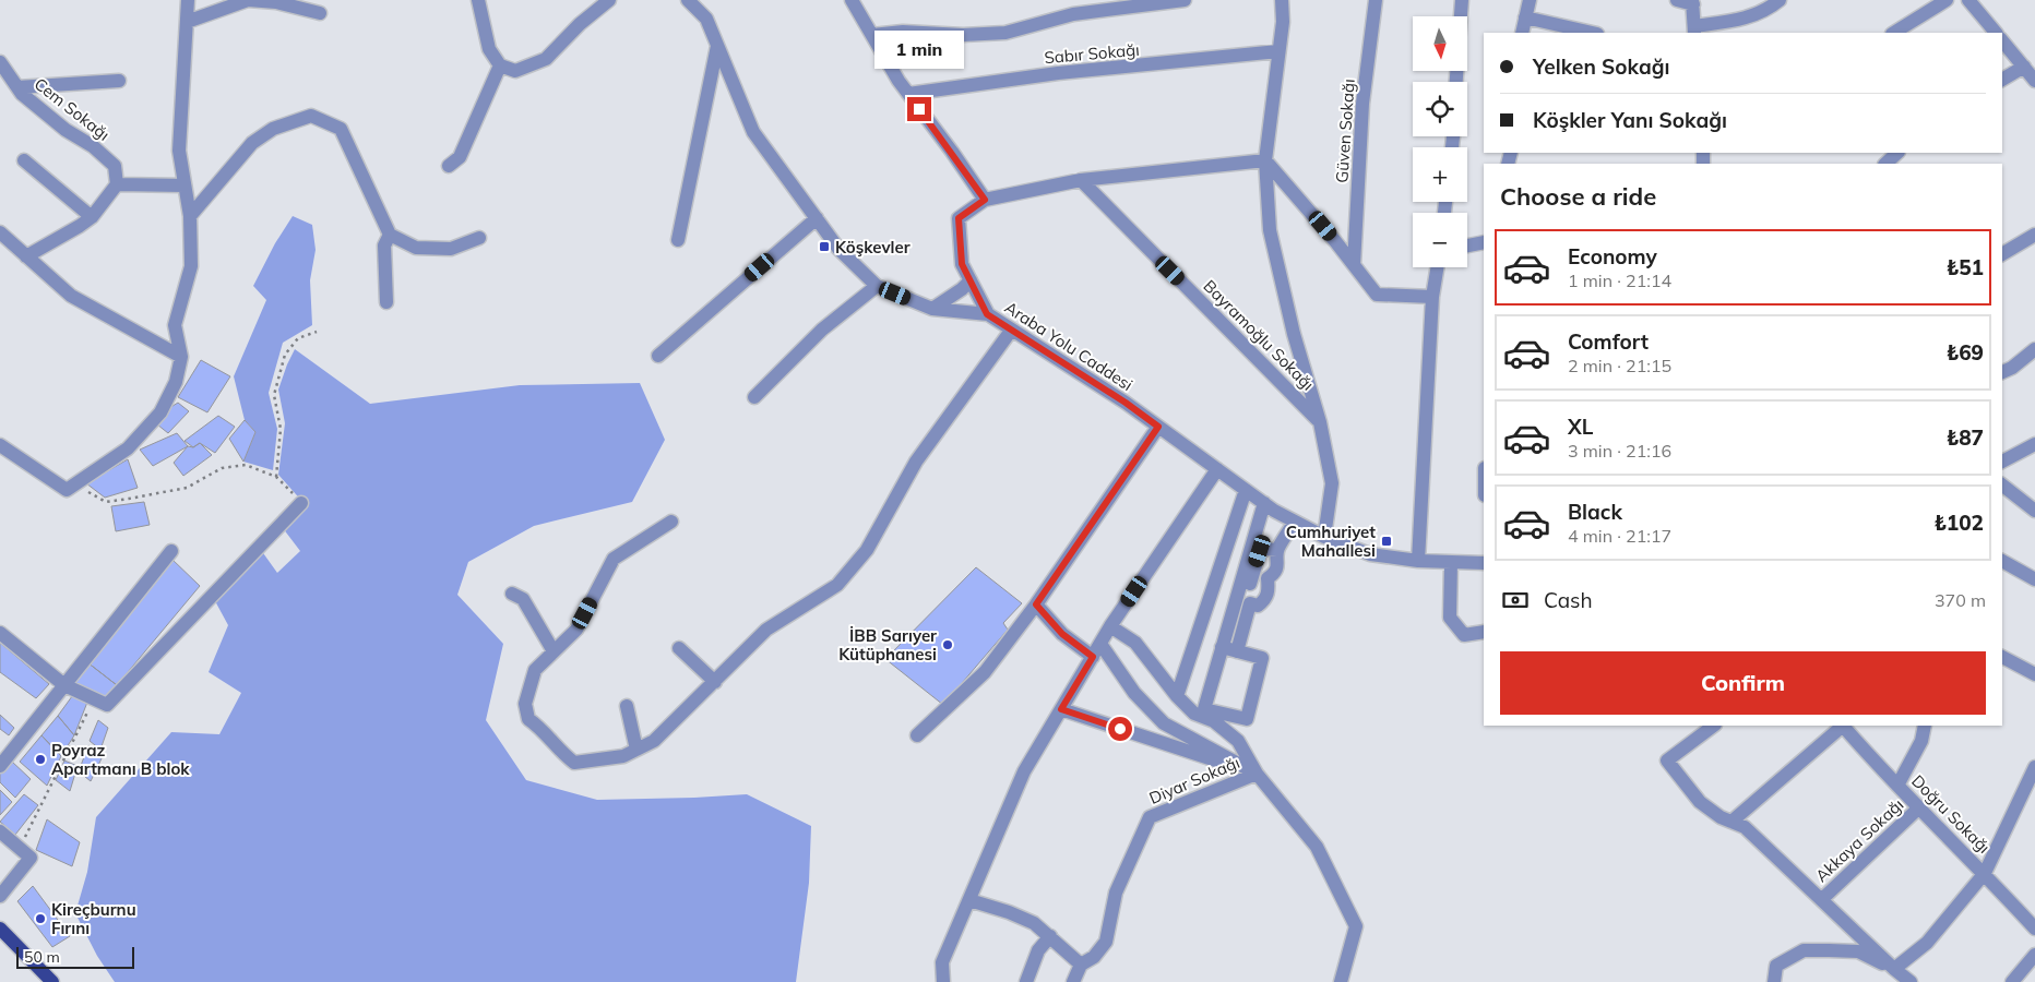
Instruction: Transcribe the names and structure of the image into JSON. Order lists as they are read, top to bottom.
{
  "streets": {
    "street": [
      "Sabır Sokağı",
      "Cem Sokağı",
      "Güven Sokağı",
      "Bayramoğlu Sokağı",
      "Araba Yolu Caddesi",
      "Diyar Sokağı",
      "Doğru Sokağı",
      "Akkaya Sokağı"
    ]
  },
  "crossings": [
    ["Doğru Sokağı", "Akkaya Sokağı"]
  ],
  "places": {
    "transit": ["Köşkevler", "Cumhuriyet Mahallesi"],
    "other": ["İBB Sarıyer Kütüphanesi", "Poyraz Apartmanı B blok", "Kireçburnu Fırını"]
  },
  "scale_bar": "50 m",
  "north": "bottom",
  "page": {
    "map_buttons": ["+", "−"],
    "bubble": "1 min",
    "banner": ["Yelken Sokağı", "Köşkler Yanı Sokağı"],
    "heading": "Choose a ride",
    "list": [
      {
        "name": "Economy",
        "note": "1 min · 21:14",
        "value": "₺51"
      },
      {
        "name": "Comfort",
        "note": "2 min · 21:15",
        "value": "₺69"
      },
      {
        "name": "XL",
        "note": "3 min · 21:16",
        "value": "₺87"
      },
      {
        "name": "Black",
        "note": "4 min · 21:17",
        "value": "₺102"
      }
    ],
    "pay": ["Cash", "370 m"],
    "buttons": "Confirm",
    "scale": "50 m"
  }
}
